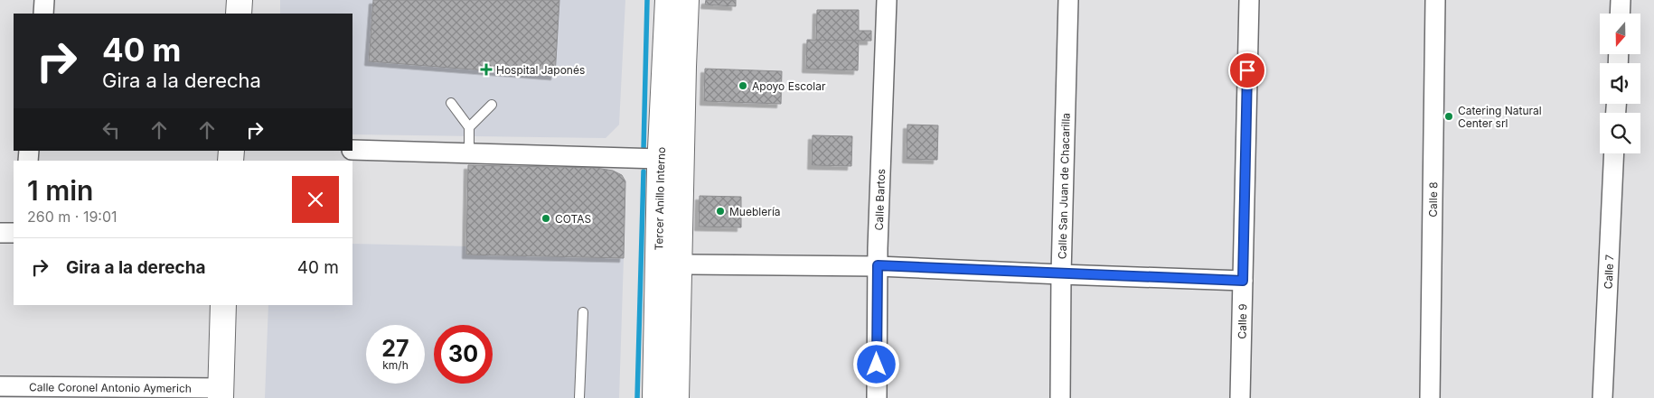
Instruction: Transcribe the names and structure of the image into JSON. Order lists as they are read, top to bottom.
{
  "streets": {
    "main road": ["Tercer Anillo Interno"],
    "street": [
      "Calle San Juan de Chacarilla",
      "Calle Bartos",
      "Calle 8",
      "Calle 7",
      "Calle 9",
      "Calle Coronel Antonio Aymerich"
    ]
  },
  "places": {
    "health": ["Hospital Japonés"],
    "other": [
      "Apoyo Escolar",
      "Catering Natural Center srl",
      "Mueblería",
      "COTAS"
    ]
  },
  "north": "bottom",
  "page": {
    "turn": ["40 m", "Gira a la derecha"],
    "heading": ["1 min", "260 m · 19:01"],
    "list": [
      {
        "name": "Gira a la derecha",
        "value": "40 m"
      }
    ],
    "speed": "27 km/h",
    "limit": "30"
  }
}
